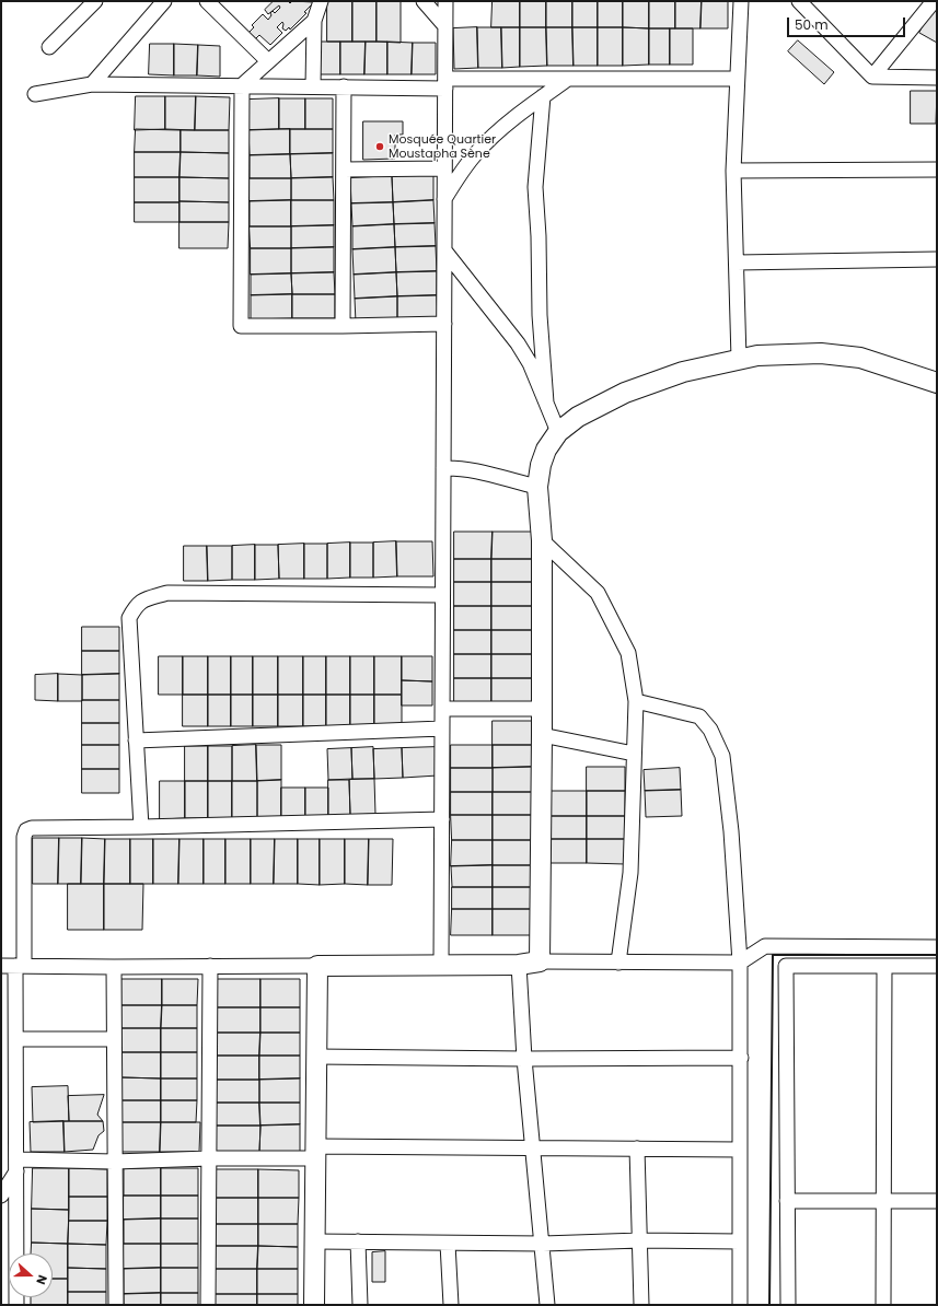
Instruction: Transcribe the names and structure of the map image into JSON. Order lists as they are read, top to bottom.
{
  "places": ["Mosquée Quartier Moustapha Sène"],
  "scale_bar": "50 m",
  "north": "right"
}
